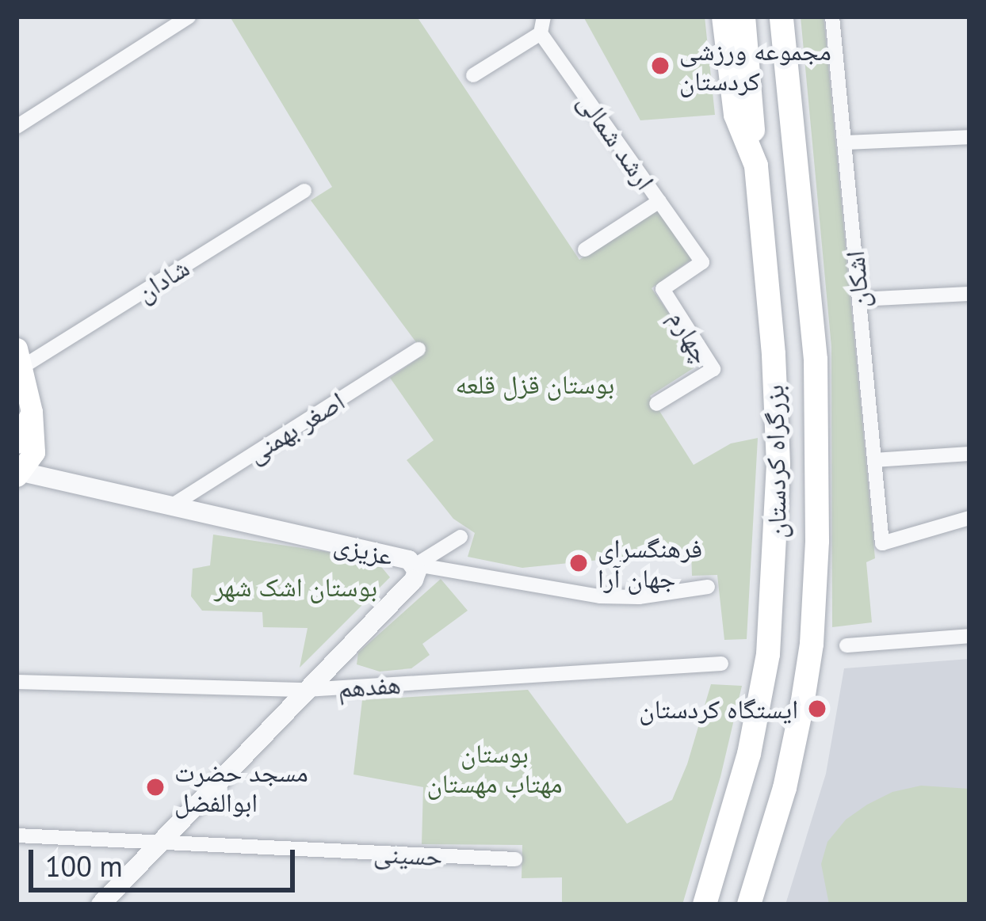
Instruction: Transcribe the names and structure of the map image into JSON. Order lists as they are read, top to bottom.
{
  "streets": {
    "highway": ["بزرگراه کردستان"],
    "street": [
      "ارشد شمالی",
      "شادان",
      "اشکان",
      "چهارم",
      "اصغر بهمنی",
      "عزیزی",
      "هفدهم",
      "حسینی"
    ]
  },
  "crossings": [
    ["ارشد شمالی", "چهارم"],
    ["اصغر بهمنی", "عزیزی"]
  ],
  "parks": ["بوستان قزل قلعه", "بوستان اشک شهر", "بوستان مهتاب مهستان"],
  "places": [
    "مجموعه ورزشی کردستان",
    "فرهنگسرای جهان آرا",
    "ایستگاه کردستان",
    "مسجد حضرت ابوالفضل"
  ],
  "scale_bar": "100 m"
}
